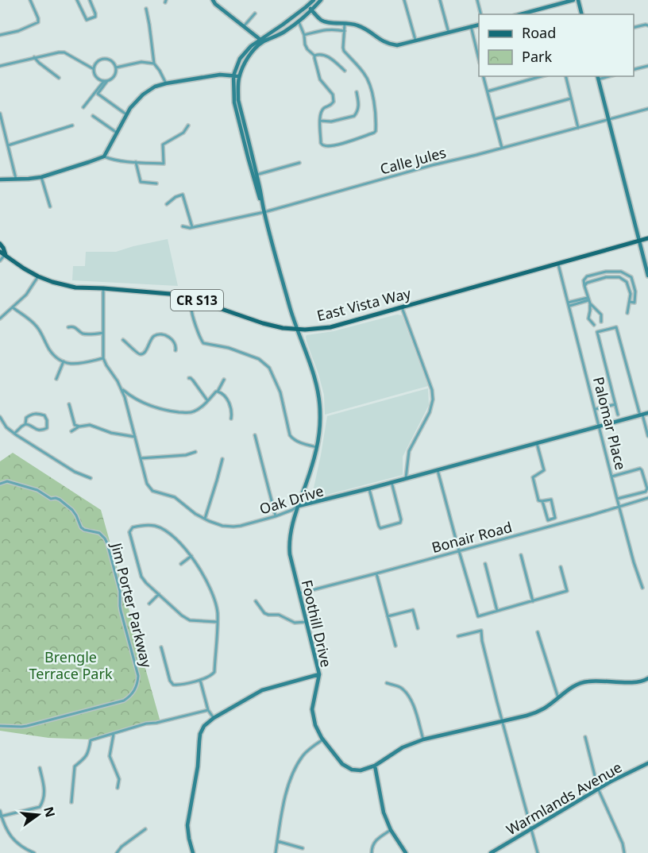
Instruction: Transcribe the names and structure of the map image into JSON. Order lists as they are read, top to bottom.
{
  "streets": {
    "main road": ["CR S13", "East Vista Way"],
    "street": [
      "Calle Jules",
      "Palomar Place",
      "Oak Drive",
      "Bonair Road",
      "Jim Porter Parkway",
      "Foothill Drive",
      "Warmlands Avenue"
    ]
  },
  "crossings": [
    ["Calle Jules", "Foothill Drive"],
    ["East Vista Way", "Palomar Place"],
    ["East Vista Way", "Oak Drive"],
    ["East Vista Way", "Foothill Drive"],
    ["Palomar Place", "Oak Drive"],
    ["Palomar Place", "Bonair Road"],
    ["Oak Drive", "Foothill Drive"],
    ["Bonair Road", "Foothill Drive"]
  ],
  "parks": ["Brengle Terrace Park"],
  "legend": ["Road", "Park"],
  "north": "right"
}
